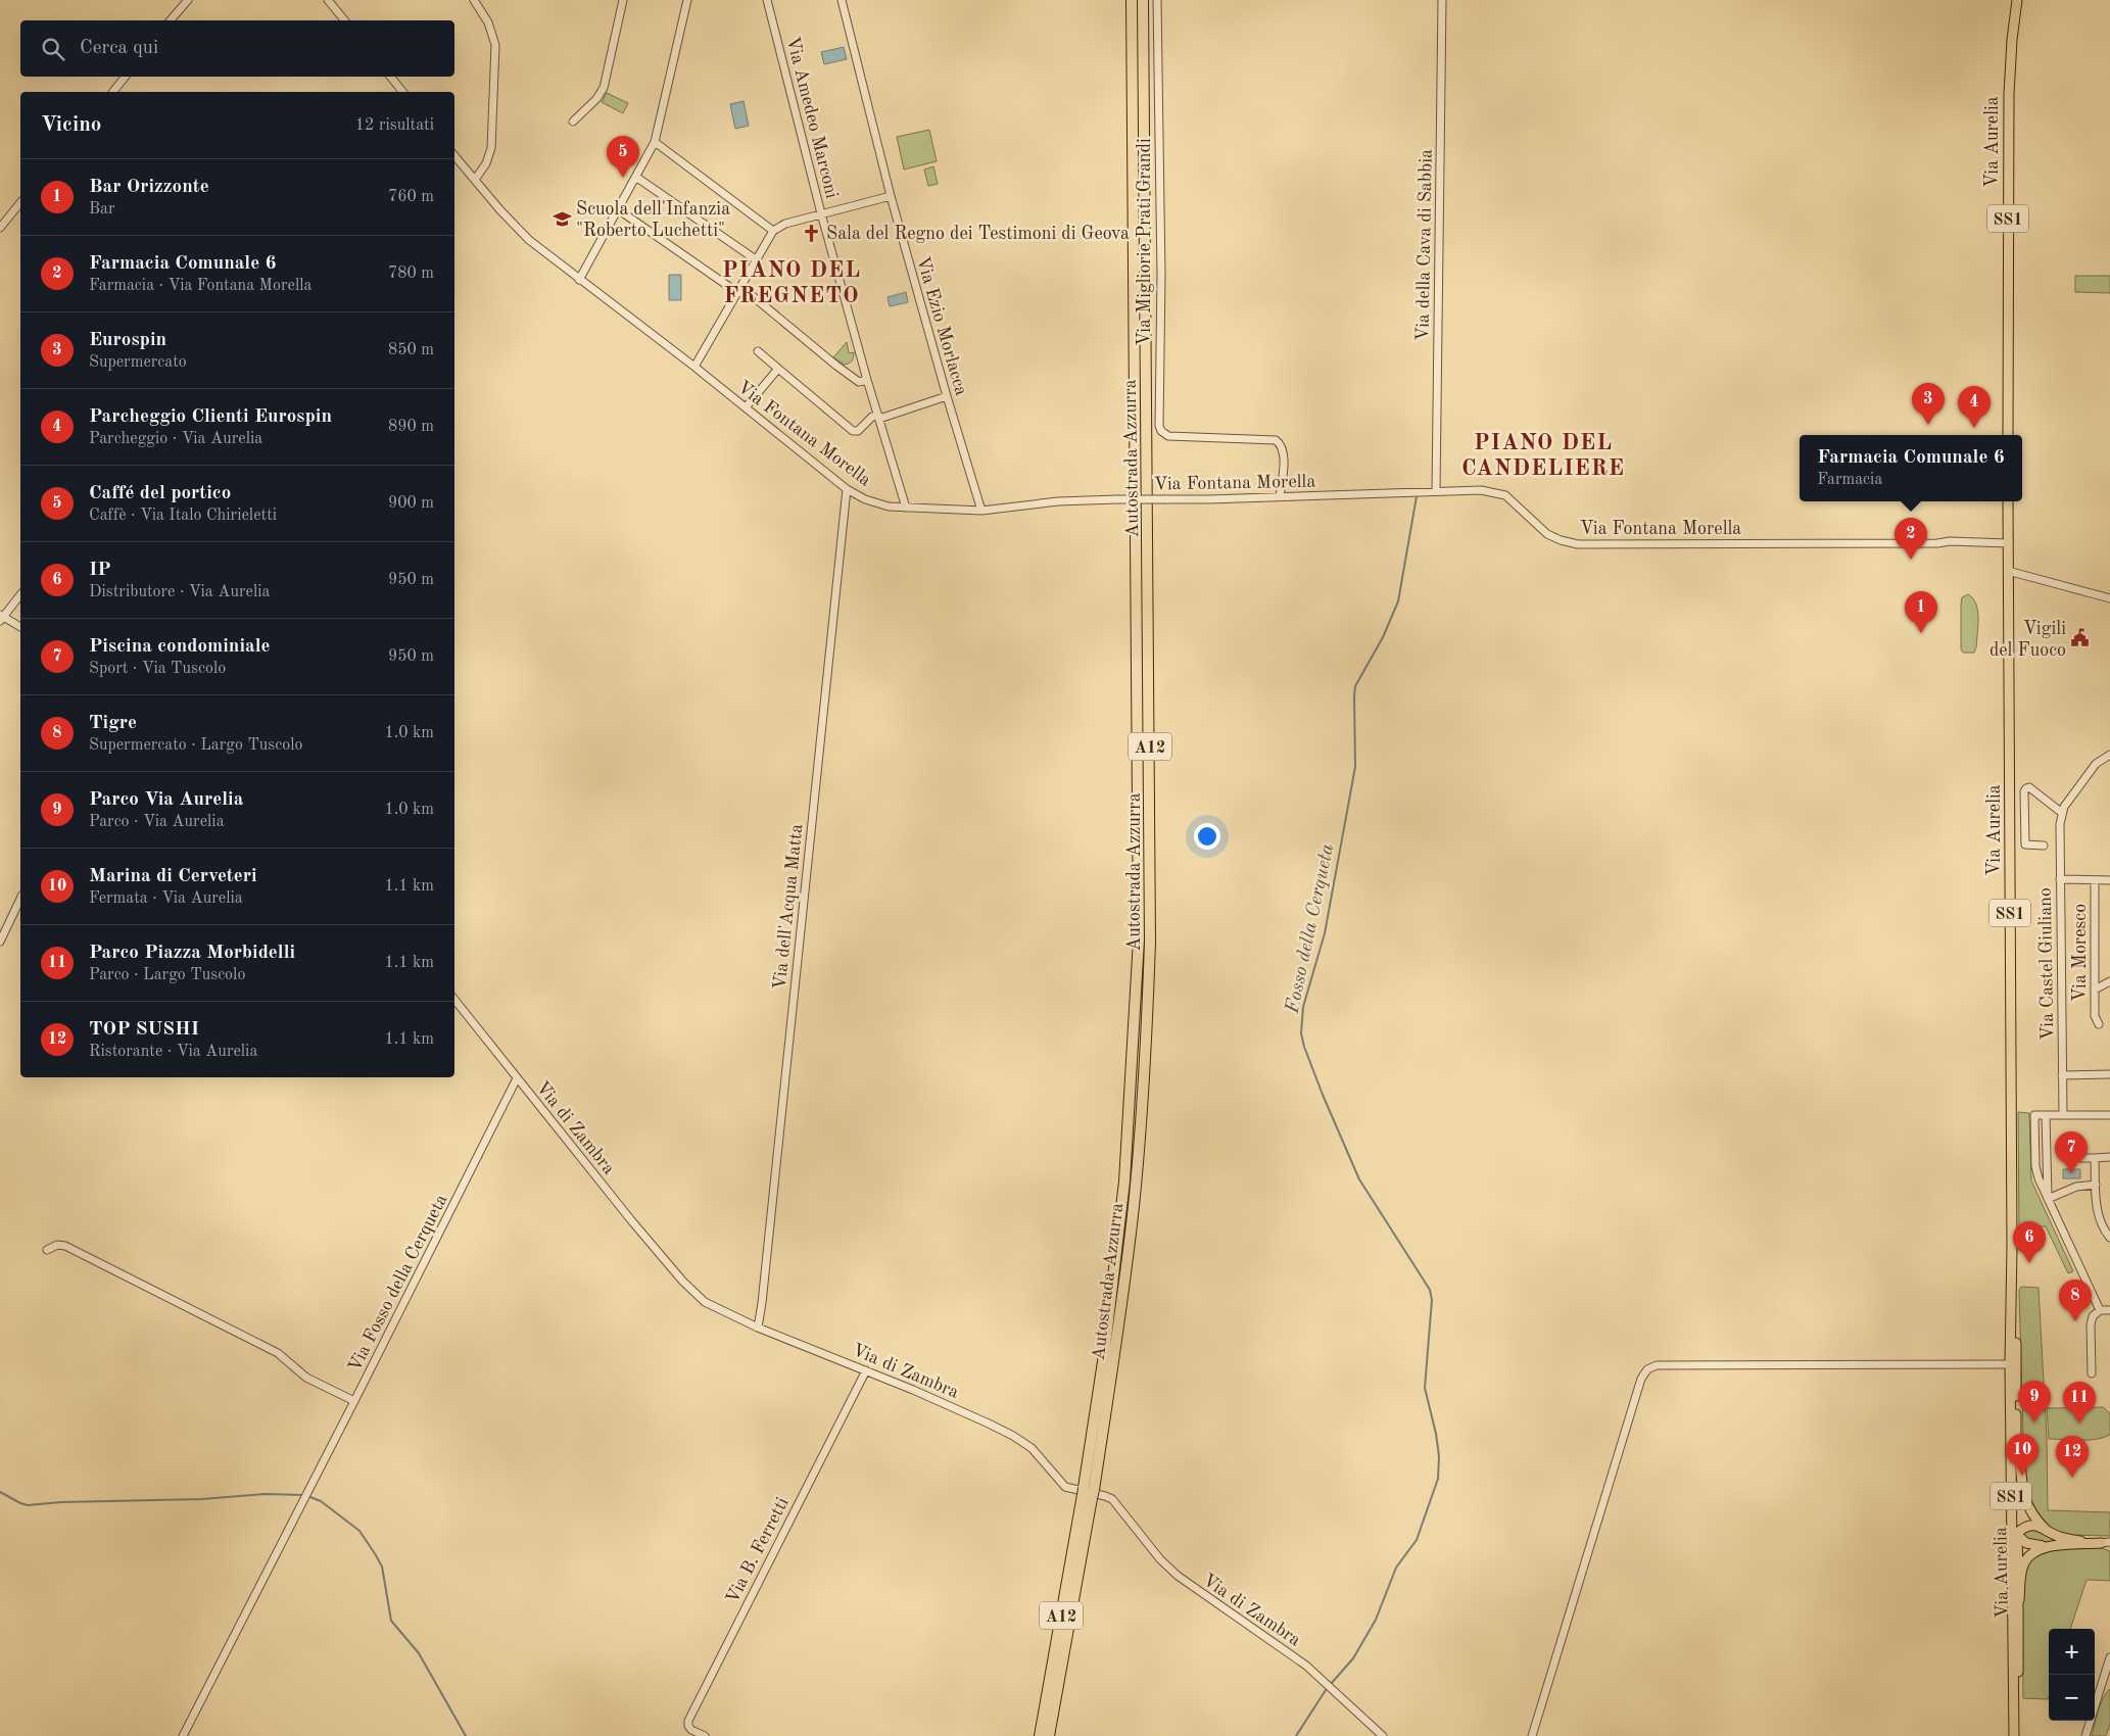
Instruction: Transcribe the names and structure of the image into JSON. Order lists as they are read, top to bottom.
{
  "streets": {
    "highway": ["Autostrada Azzurra", "A12"],
    "main road": ["Via Aurelia", "SS1"],
    "street": [
      "Via Amedeo Marconi",
      "Via Migliorie Prati Grandi",
      "Via della Cava di Sabbia",
      "Via Ezio Morlacca",
      "Via Fontana Morella",
      "Via dell'Acqua Matta",
      "Via Moresco",
      "Via Castel Giuliano",
      "Via di Zambra",
      "Via Fosso della Cerqueta",
      "Via B. Ferretti"
    ]
  },
  "crossings": [
    ["Via Amedeo Marconi", "Via Fontana Morella"],
    ["Via Aurelia", "Via Fontana Morella"],
    ["Via Migliorie Prati Grandi", "Via Fontana Morella"],
    ["Via della Cava di Sabbia", "Via Fontana Morella"],
    ["Via Ezio Morlacca", "Via Fontana Morella"],
    ["Via Fontana Morella", "Via dell'Acqua Matta"],
    ["Via dell'Acqua Matta", "Via di Zambra"],
    ["Via di Zambra", "Via Fosso della Cerqueta"],
    ["Via di Zambra", "Via B. Ferretti"]
  ],
  "districts": ["PIANO DEL FREGNETO", "PIANO DEL CANDELIERE"],
  "water": ["Fosso della Cerqueta"],
  "places": {
    "school or university": ["Scuola dell'Infanzia \"Roberto Luchetti\""],
    "church": ["Sala del Regno dei Testimoni di Geova"],
    "public building": ["Vigili del Fuoco"]
  },
  "page": {
    "search": "Cerca qui",
    "heading": ["Vicino", "12 risultati"],
    "pins": [
      "5",
      "3",
      "4",
      "2",
      "1",
      "7",
      "6",
      "8",
      "9",
      "11",
      "10",
      "12"
    ],
    "list": [
      {
        "mark": "1",
        "name": "Bar Orizzonte",
        "note": "Bar",
        "value": "760 m"
      },
      {
        "mark": "2",
        "name": "Farmacia Comunale 6",
        "note": "Farmacia · Via Fontana Morella",
        "value": "780 m"
      },
      {
        "mark": "3",
        "name": "Eurospin",
        "note": "Supermercato",
        "value": "850 m"
      },
      {
        "mark": "4",
        "name": "Parcheggio Clienti Eurospin",
        "note": "Parcheggio · Via Aurelia",
        "value": "890 m"
      },
      {
        "mark": "5",
        "name": "Caffé del portico",
        "note": "Caffè · Via Italo Chirieletti",
        "value": "900 m"
      },
      {
        "mark": "6",
        "name": "IP",
        "note": "Distributore · Via Aurelia",
        "value": "950 m"
      },
      {
        "mark": "7",
        "name": "Piscina condominiale",
        "note": "Sport · Via Tuscolo",
        "value": "950 m"
      },
      {
        "mark": "8",
        "name": "Tigre",
        "note": "Supermercato · Largo Tuscolo",
        "value": "1.0 km"
      },
      {
        "mark": "9",
        "name": "Parco Via Aurelia",
        "note": "Parco · Via Aurelia",
        "value": "1.0 km"
      },
      {
        "mark": "10",
        "name": "Marina di Cerveteri",
        "note": "Fermata · Via Aurelia",
        "value": "1.1 km"
      },
      {
        "mark": "11",
        "name": "Parco Piazza Morbidelli",
        "note": "Parco · Largo Tuscolo",
        "value": "1.1 km"
      },
      {
        "mark": "12",
        "name": "TOP SUSHI",
        "note": "Ristorante · Via Aurelia",
        "value": "1.1 km"
      }
    ],
    "popup": ["Farmacia Comunale 6", "Farmacia"],
    "map_buttons": ["+", "−"]
  }
}
